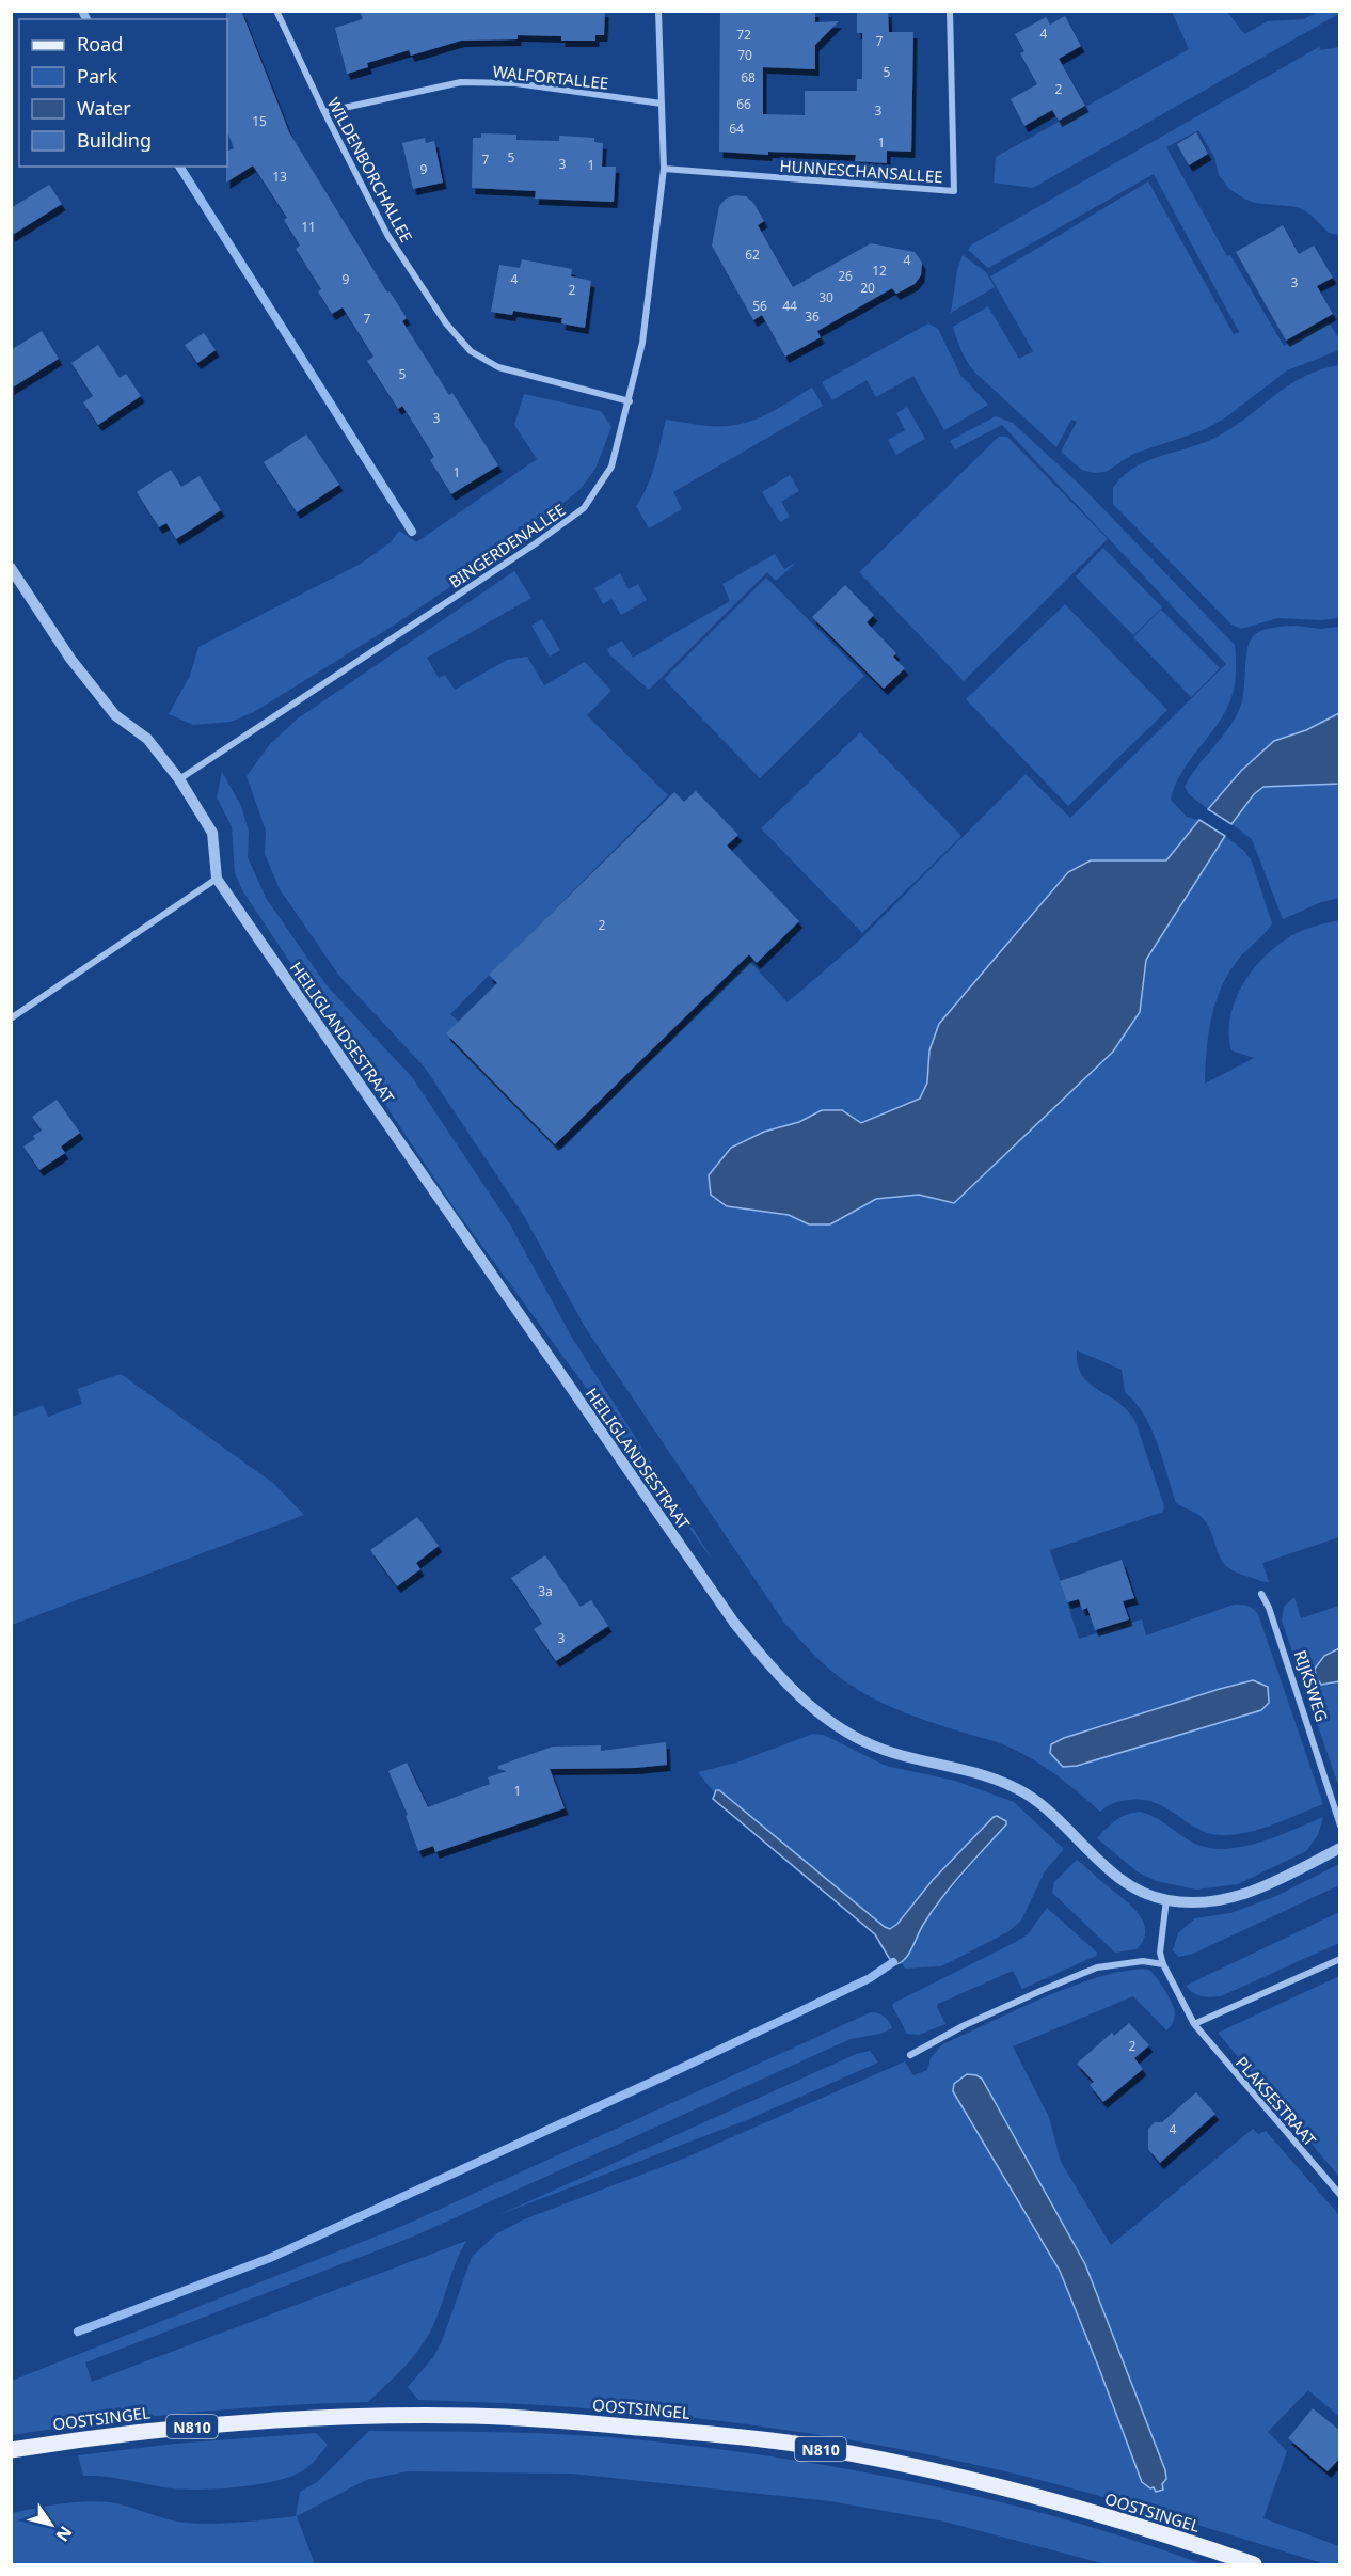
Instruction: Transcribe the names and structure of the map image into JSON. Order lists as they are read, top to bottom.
{
  "streets": {
    "main road": ["OOSTSINGEL", "N810"],
    "street": [
      "WALFORTALLEE",
      "WILDENBORCHALLEE",
      "HUNNESCHANSALLEE",
      "BINGERDENALLEE",
      "HEILIGLANDSESTRAAT",
      "RIJKSWEG",
      "PLAKSESTRAAT"
    ]
  },
  "crossings": [
    ["WALFORTALLEE", "WILDENBORCHALLEE"],
    ["WALFORTALLEE", "BINGERDENALLEE"],
    ["WILDENBORCHALLEE", "BINGERDENALLEE"],
    ["HUNNESCHANSALLEE", "BINGERDENALLEE"],
    ["BINGERDENALLEE", "HEILIGLANDSESTRAAT"],
    ["HEILIGLANDSESTRAAT", "PLAKSESTRAAT"]
  ],
  "house_numbers": [
    "4",
    "72",
    "7",
    "70",
    "5",
    "68",
    "2",
    "66",
    "3",
    "15",
    "64",
    "1",
    "5",
    "7",
    "3",
    "1",
    "9",
    "13",
    "11",
    "62",
    "4",
    "12",
    "26",
    "9",
    "4",
    "3",
    "20",
    "2",
    "30",
    "56",
    "44",
    "36",
    "7",
    "5",
    "3",
    "1",
    "2",
    "3a",
    "3",
    "1",
    "2",
    "4"
  ],
  "legend": [
    "Road",
    "Park",
    "Water",
    "Building"
  ],
  "north": "bottom right"
}
